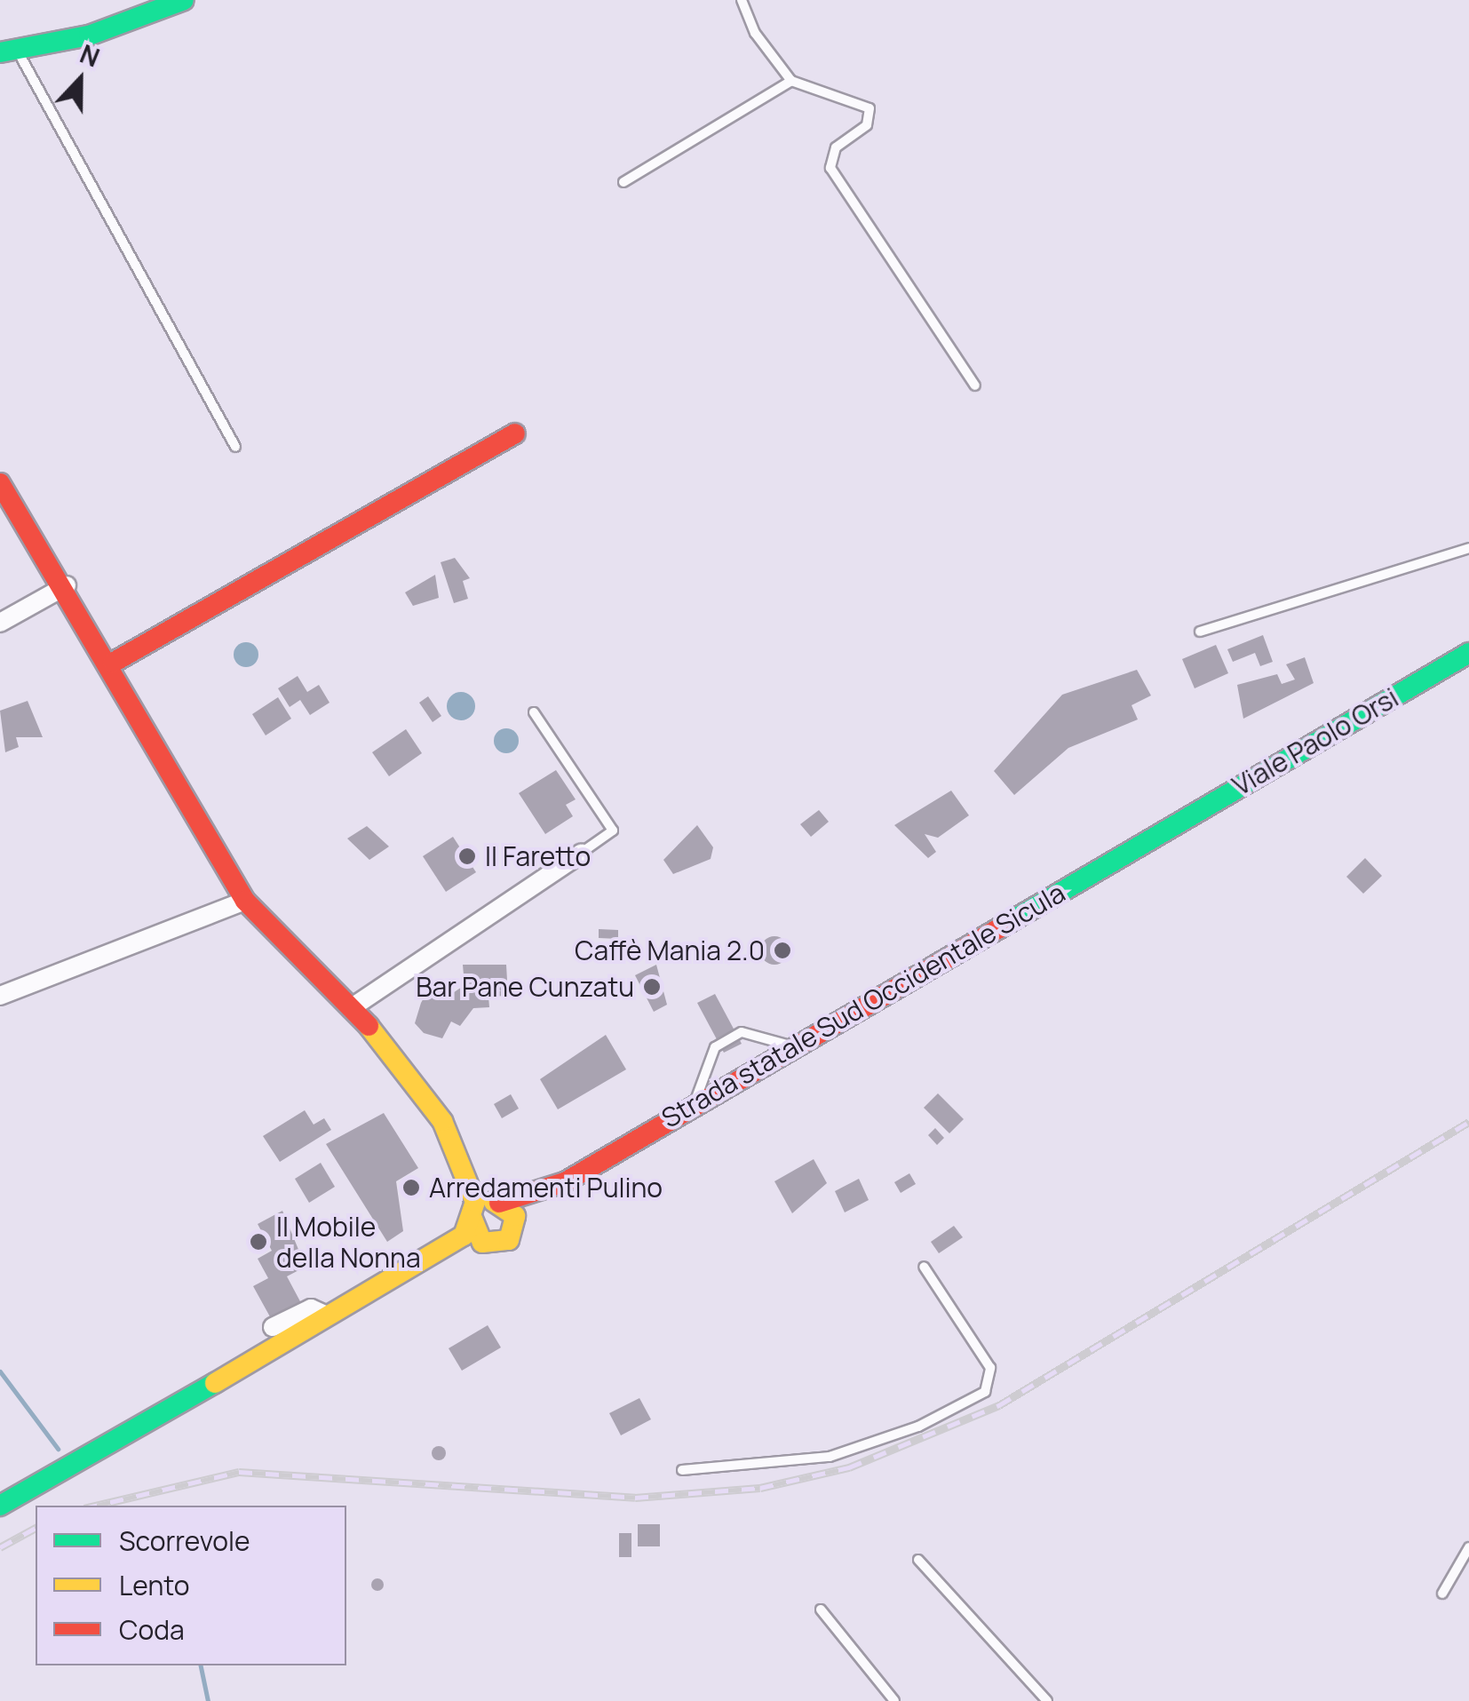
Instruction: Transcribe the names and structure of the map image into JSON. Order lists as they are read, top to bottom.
{
  "streets": {
    "main road": ["Viale Paolo Orsi", "Strada statale Sud Occidentale Sicula"]
  },
  "crossings": [
    ["Viale Paolo Orsi", "Strada statale Sud Occidentale Sicula"]
  ],
  "places": [
    "Il Faretto",
    "Caffè Mania 2.0",
    "Bar Pane Cunzatu",
    "Arredamenti Pulino",
    "Il Mobile della Nonna"
  ],
  "legend": ["Scorrevole", "Lento", "Coda"],
  "north": "top"
}
